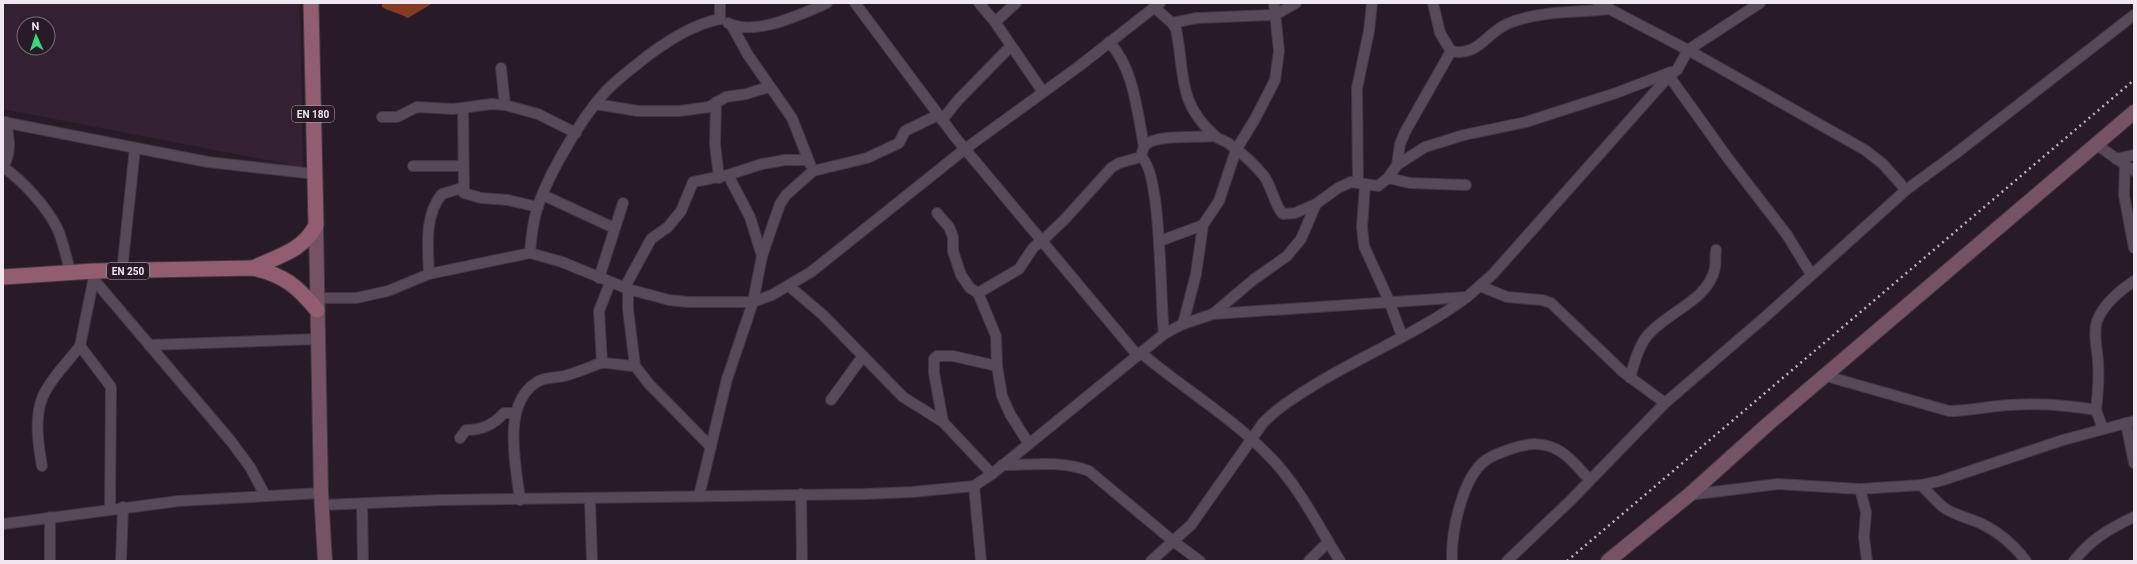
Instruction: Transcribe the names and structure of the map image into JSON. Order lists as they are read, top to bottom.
{
  "streets": {
    "main road": ["EN 180", "EN 250"]
  },
  "crossings": [
    ["EN 180", "EN 250"]
  ],
  "north": "top"
}
